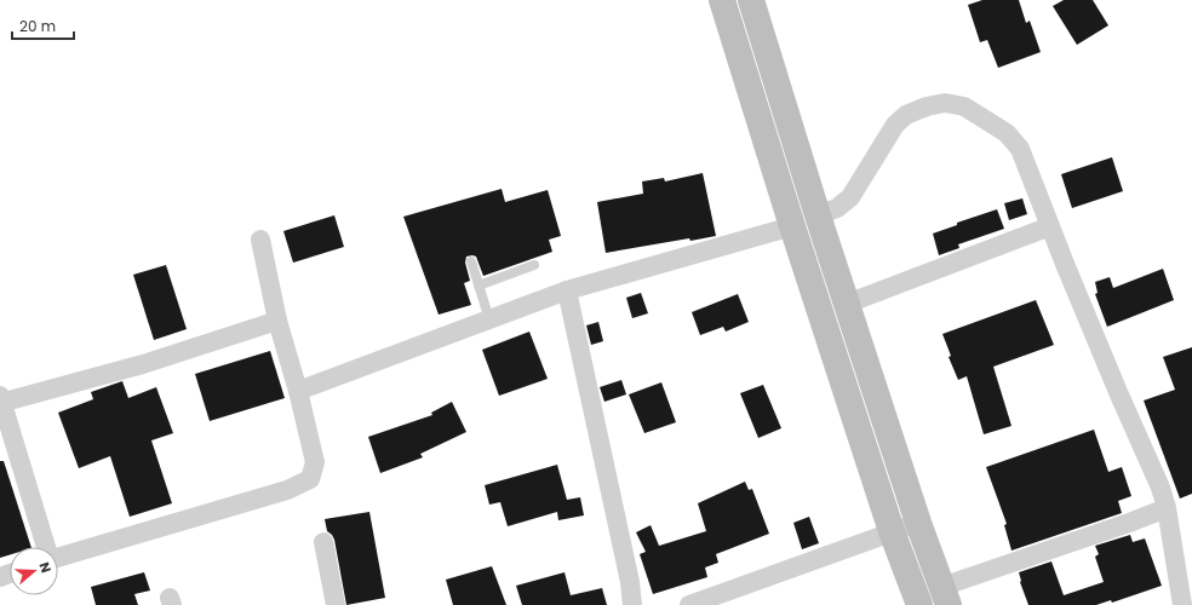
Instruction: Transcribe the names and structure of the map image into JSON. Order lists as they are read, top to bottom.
{
  "scale_bar": "20 m",
  "north": "right"
}
